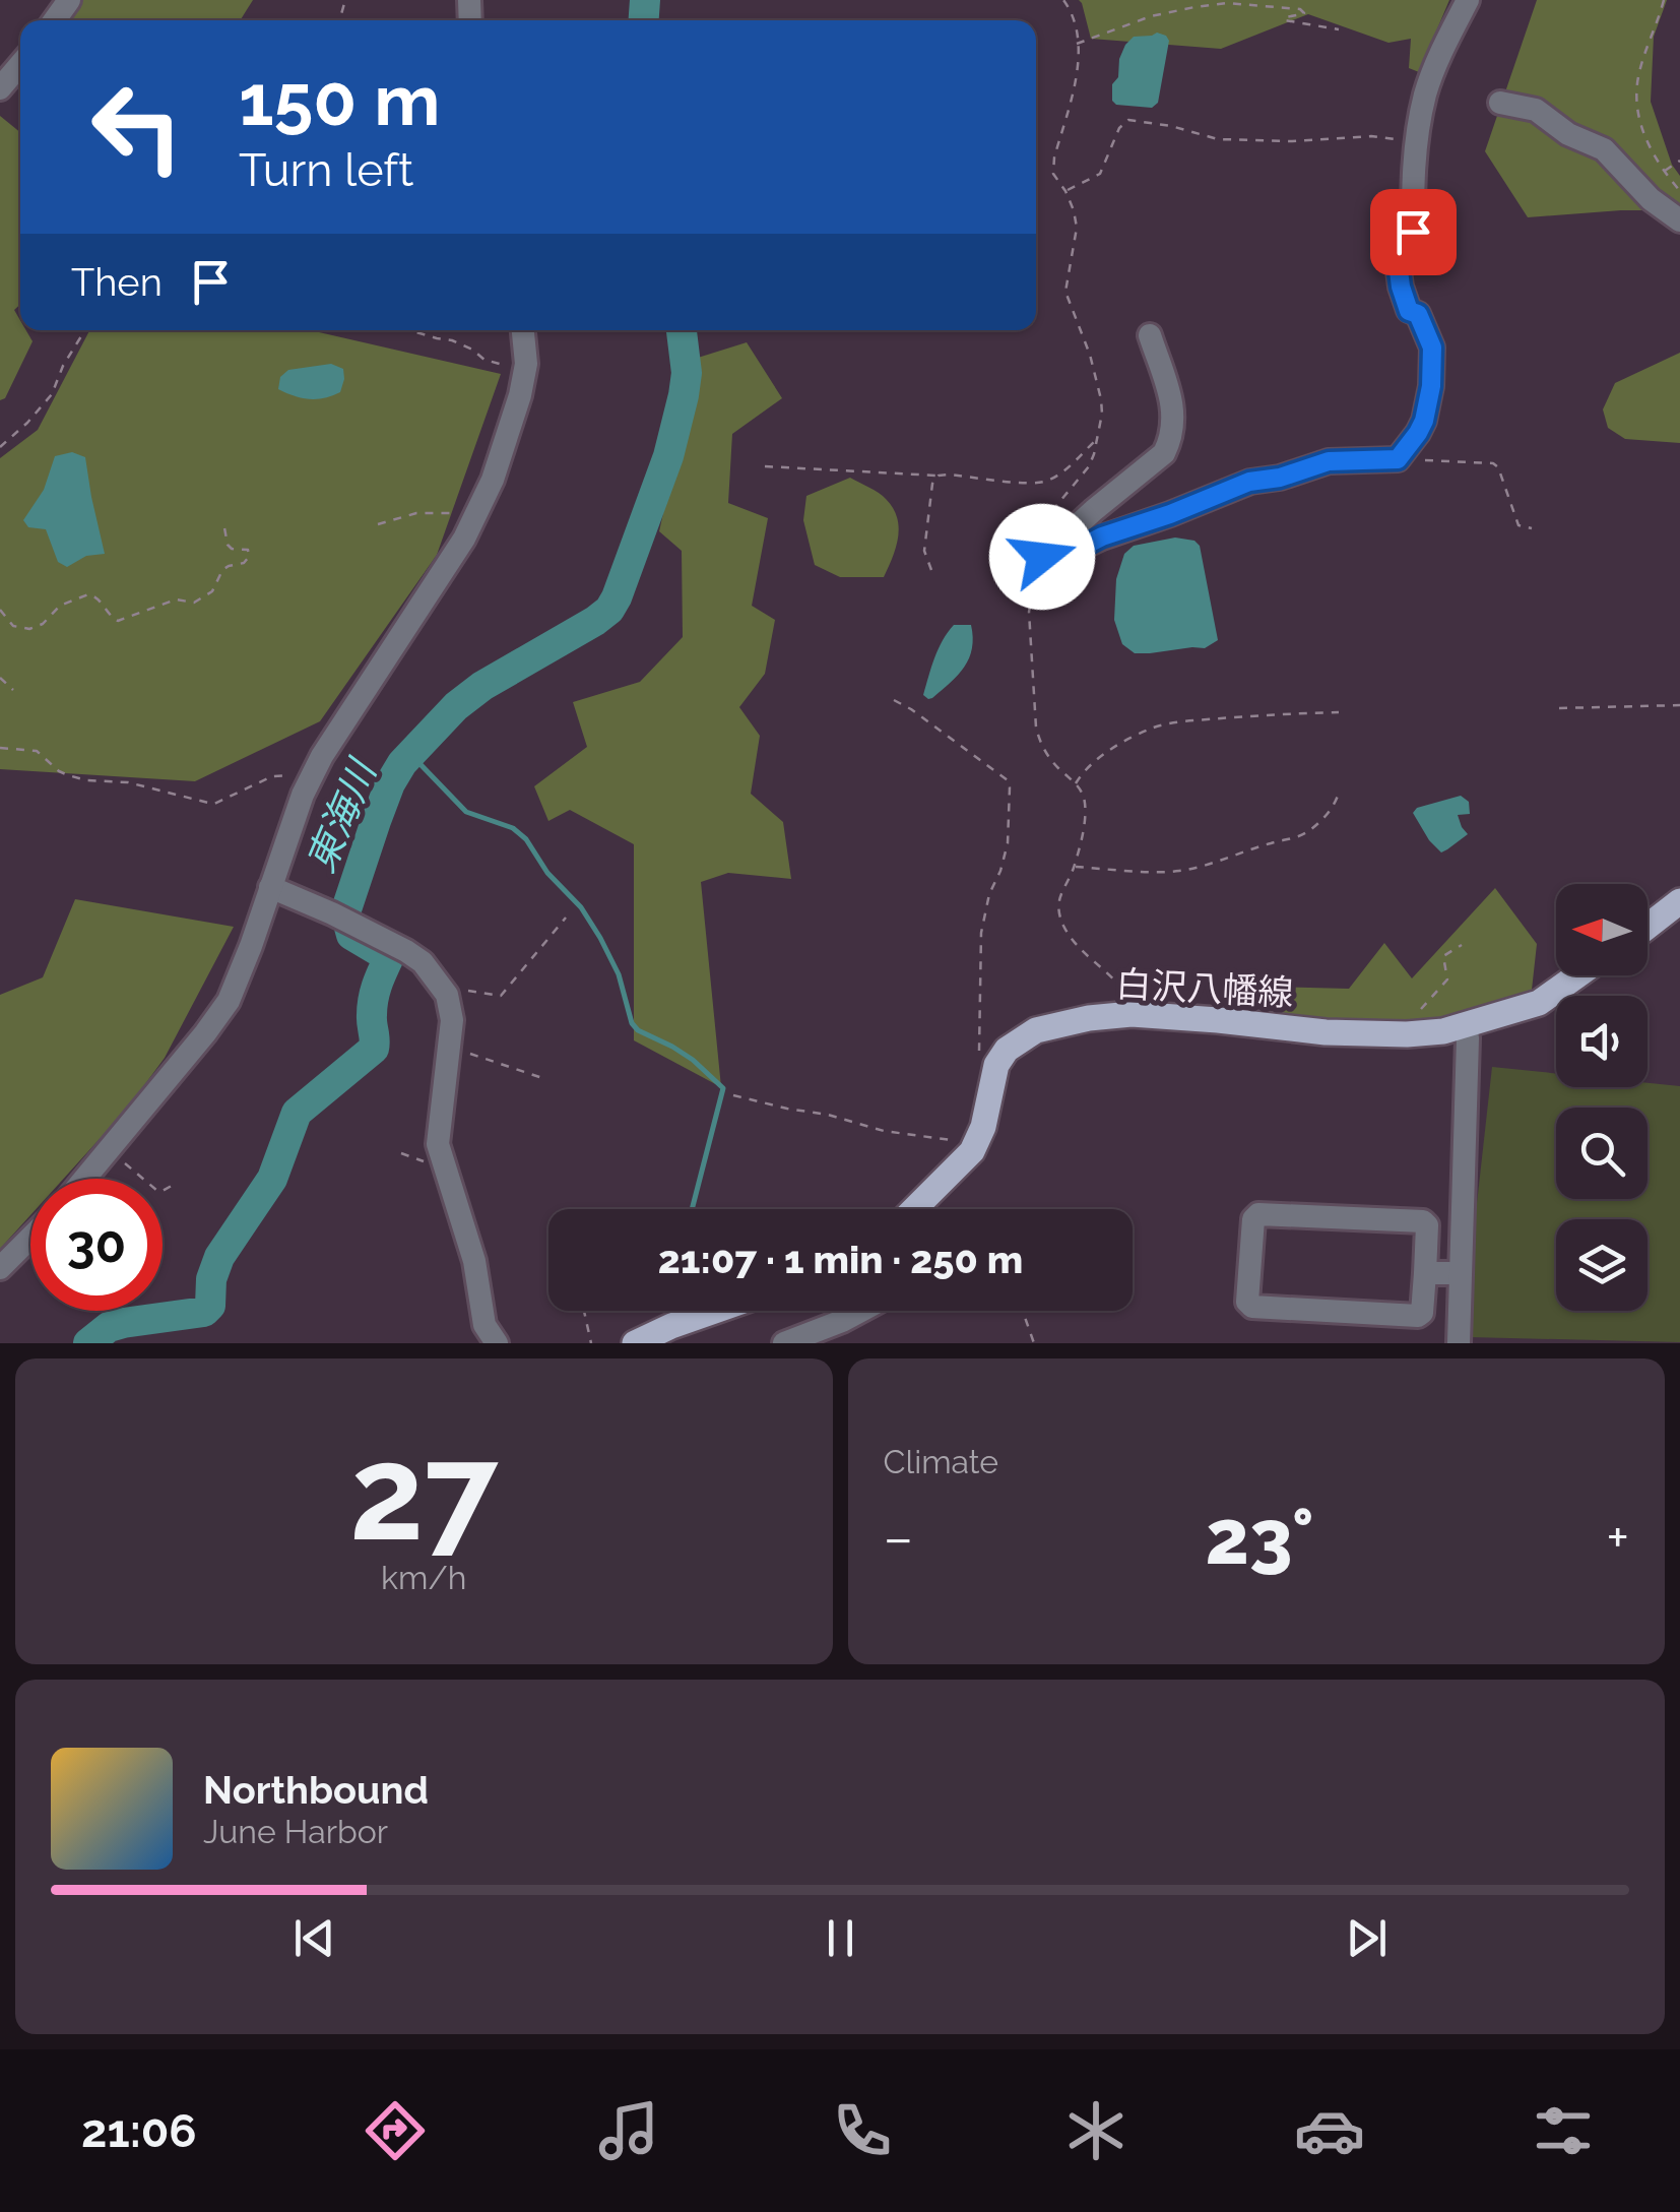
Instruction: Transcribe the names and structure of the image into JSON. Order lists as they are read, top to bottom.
{
  "streets": {
    "main road": ["白沢八幡線"]
  },
  "water": ["東海川"],
  "north": "left",
  "page": {
    "turn": ["150 m", "Turn left"],
    "then": "Then",
    "limit": "30",
    "trip": "21:07 · 1 min · 250 m",
    "tile": [
      ["27", "km/h"],
      "Climate"
    ],
    "heat": ["−", "23°", "+"],
    "song": ["Northbound", "June Harbor"],
    "tabs": "21:06"
  }
}
